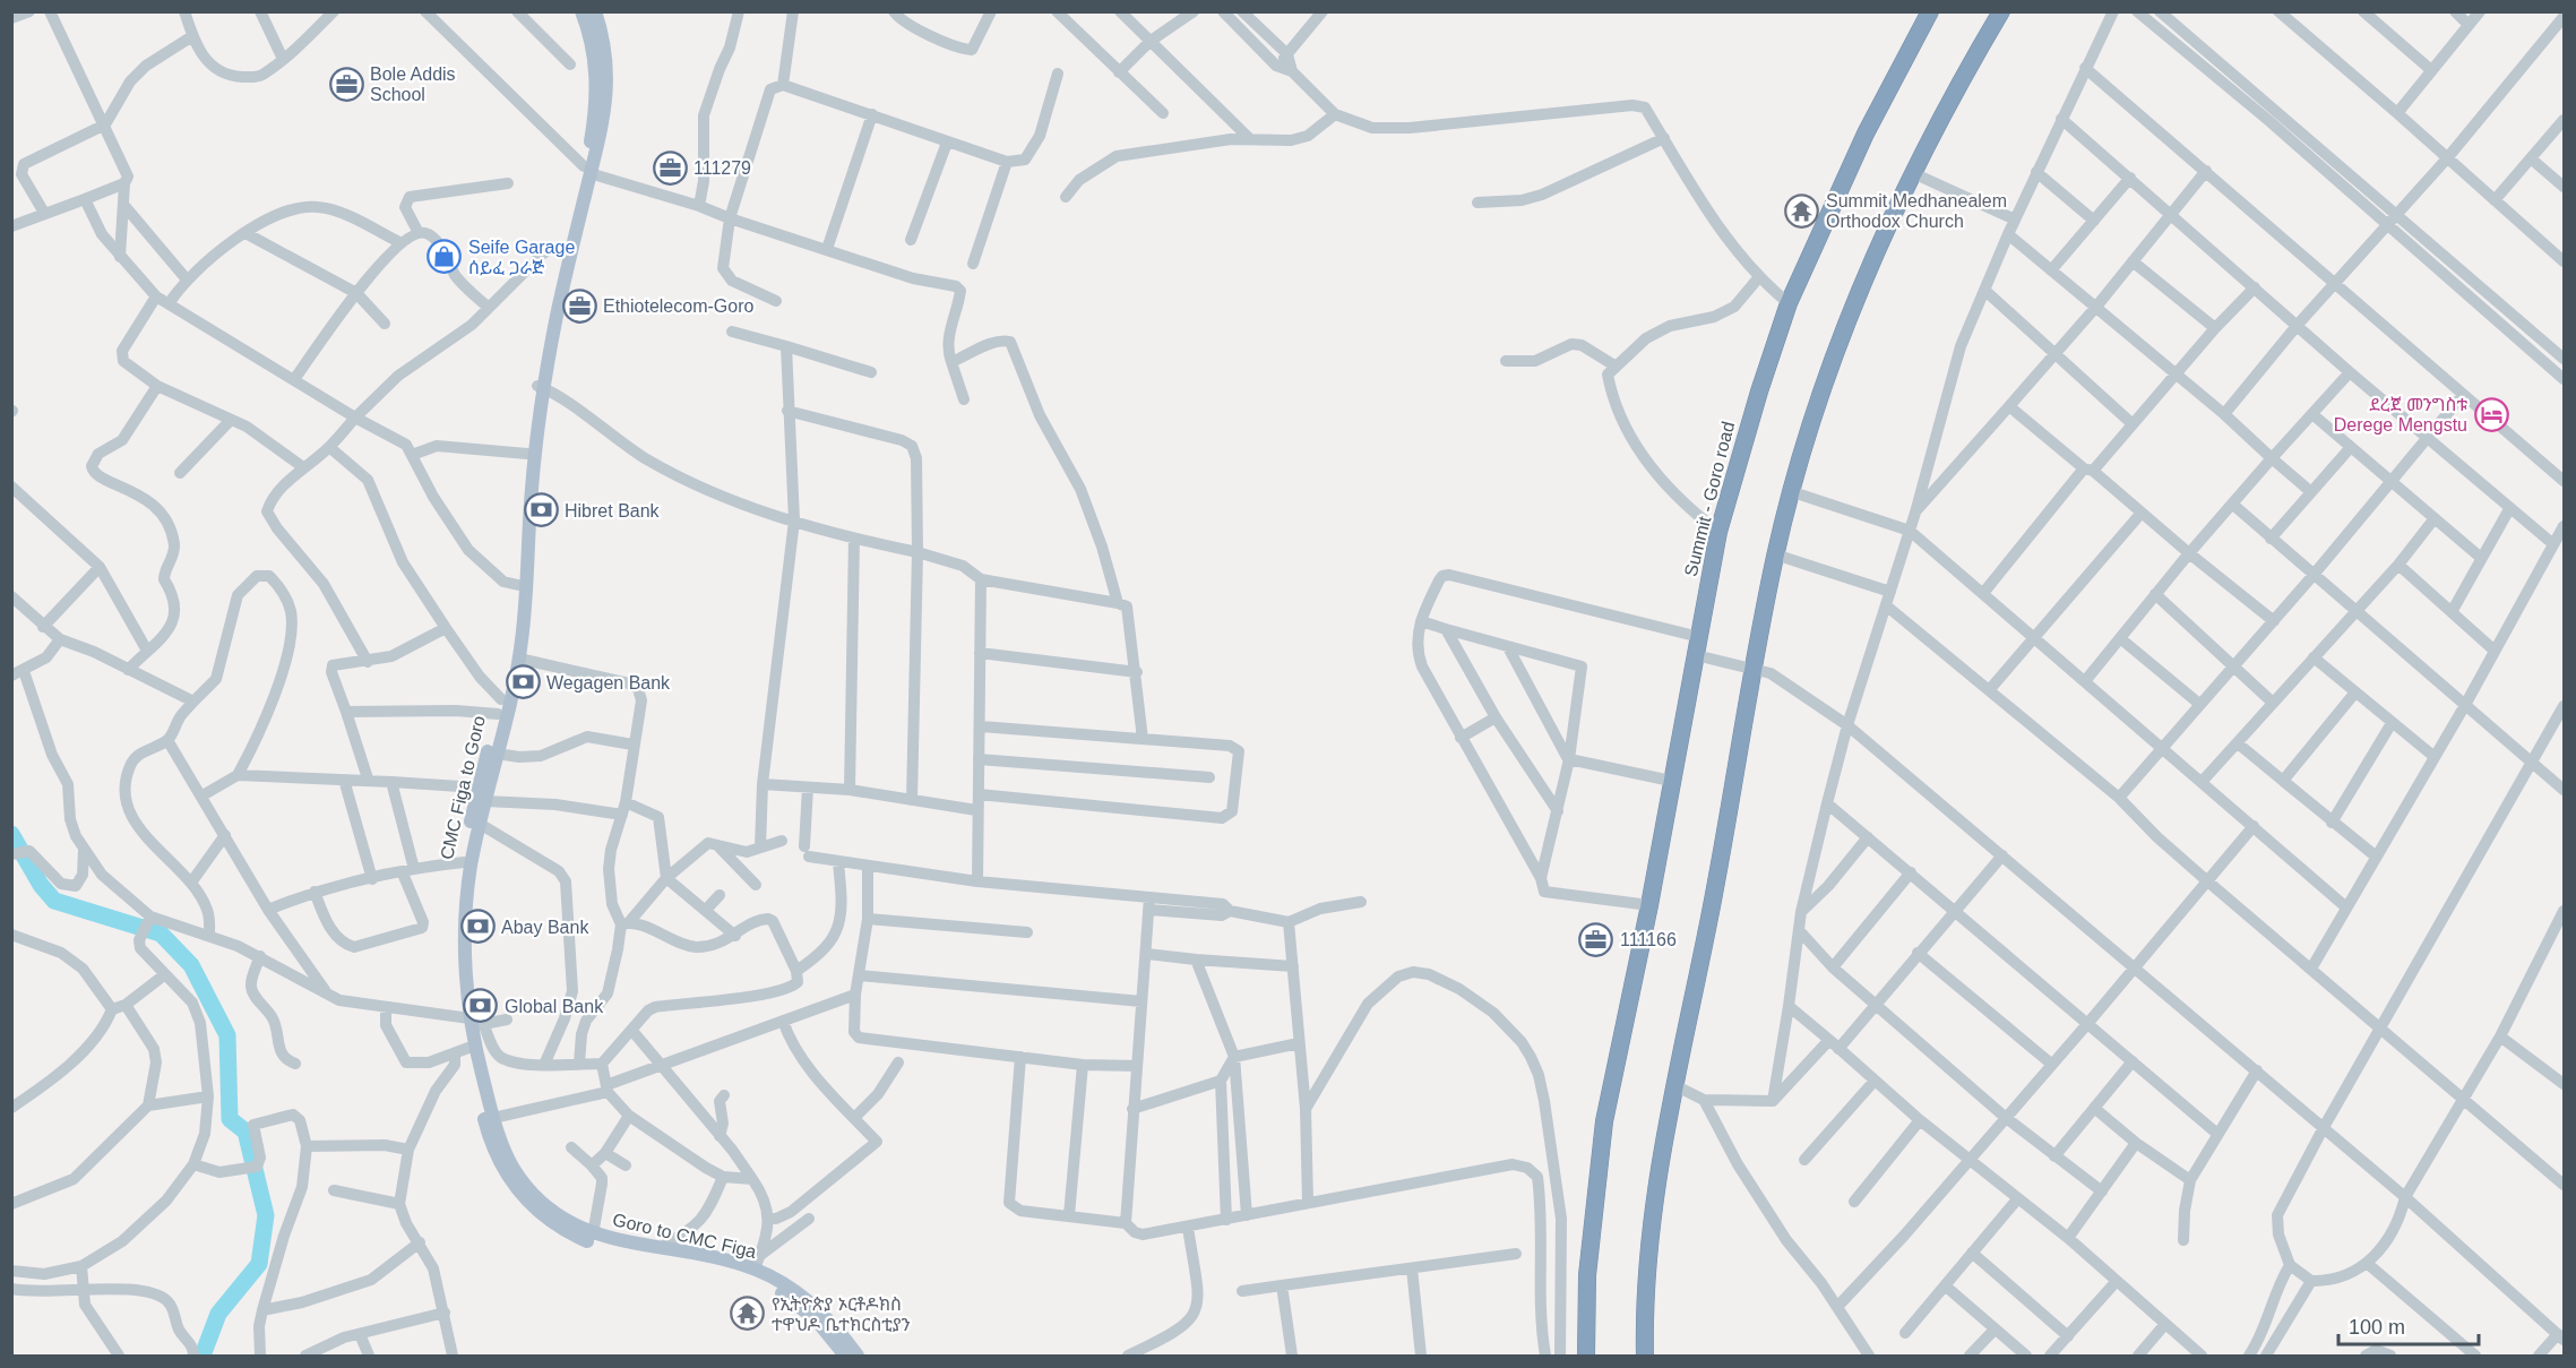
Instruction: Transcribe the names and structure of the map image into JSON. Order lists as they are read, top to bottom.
{
  "streets": {
    "highway": ["Summit - Goro road"],
    "main road": ["CMC Figa to Goro", "Goro to CMC Figa"]
  },
  "crossings": [
    ["CMC Figa to Goro", "Goro to CMC Figa"]
  ],
  "places": {
    "office": [
      "Bole Addis School",
      "111279",
      "Ethiotelecom-Goro",
      "111166"
    ],
    "temple": ["Summit Medhanealem Orthodox Church", "የኢትዮጵያ ኦርቶዶክስ ተዋህዶ ቤተክርስቲያን"],
    "shop": ["Seife Garage ሰይፈ ጋራጅ"],
    "hotel": ["ደረጀ መንግስቱ Derege Mengstu"],
    "bank": [
      "Hibret Bank",
      "Wegagen Bank",
      "Abay Bank",
      "Global Bank"
    ]
  },
  "scale_bar": "100 m"
}
